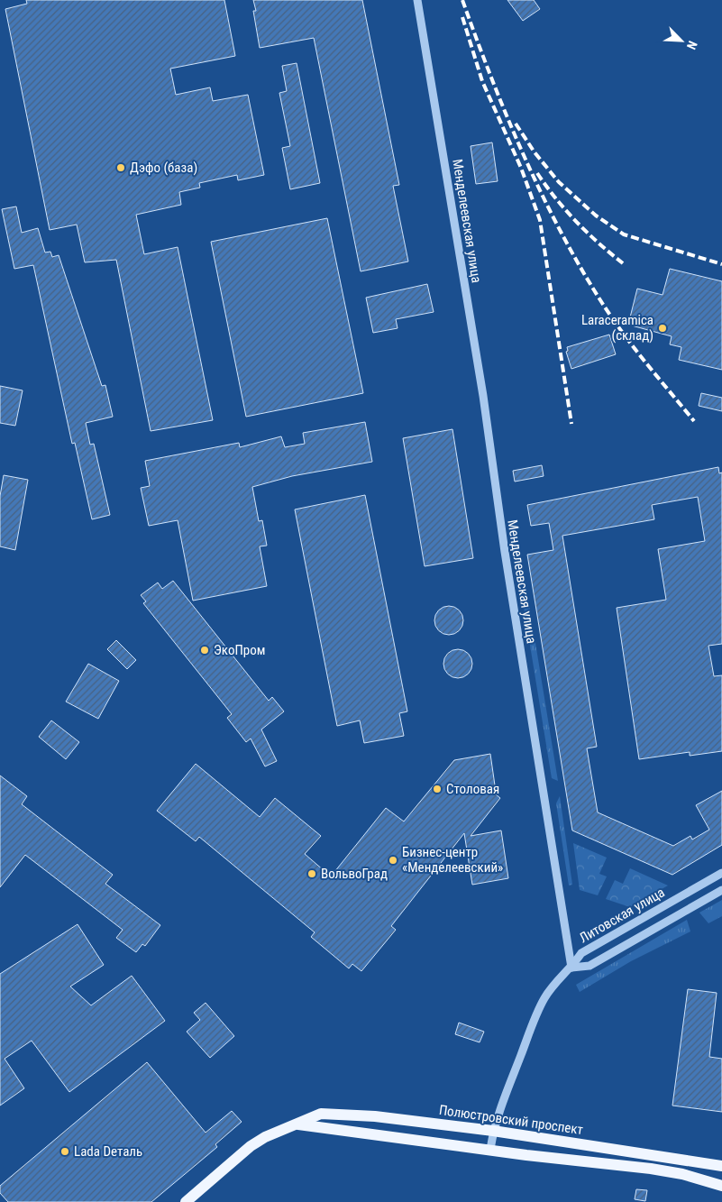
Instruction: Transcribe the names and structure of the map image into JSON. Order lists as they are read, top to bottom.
{
  "streets": {
    "main road": ["Полюстровский проспект"],
    "street": ["Менделеевская улица", "Литовская улица"]
  },
  "crossings": [
    ["Менделеевская улица", "Литовская улица"]
  ],
  "places": [
    "Дэфо (база)",
    "Laraceramica (склад)",
    "ЭкоПром",
    "Столовая",
    "Бизнес-центр «Менделеевский»",
    "ВольвоГрад",
    "Lada Dеталь"
  ],
  "north": "bottom right"
}
